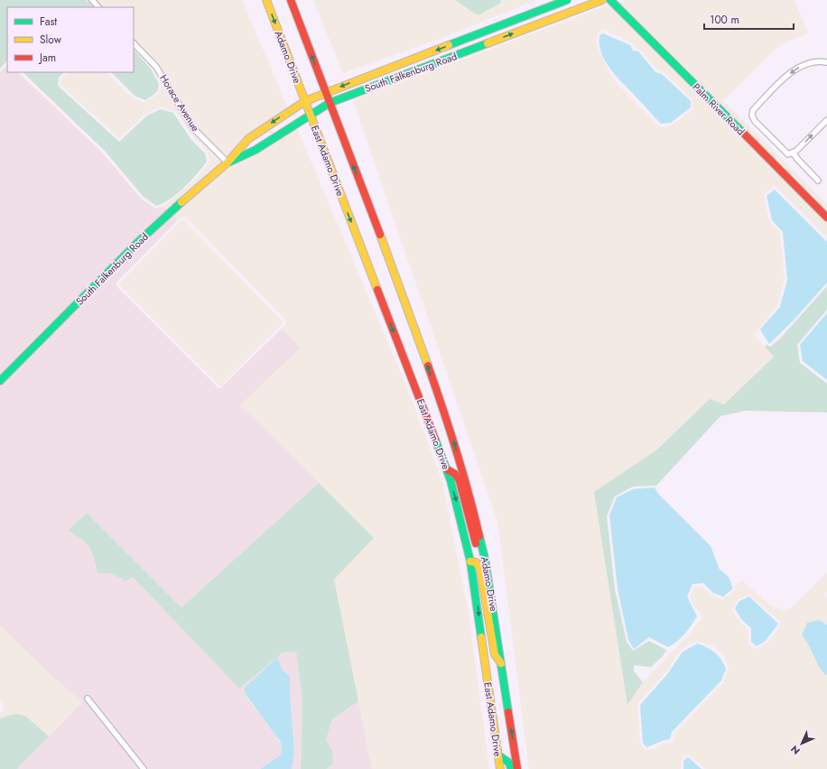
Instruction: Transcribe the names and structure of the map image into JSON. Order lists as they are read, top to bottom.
{
  "streets": {
    "main road": [
      "Adamo Drive",
      "South Falkenburg Road",
      "Palm River Road",
      "East Adamo Drive"
    ],
    "street": ["Horace Avenue"]
  },
  "crossings": [
    ["Adamo Drive", "South Falkenburg Road"],
    ["Adamo Drive", "East Adamo Drive"],
    ["South Falkenburg Road", "Horace Avenue"],
    ["South Falkenburg Road", "East Adamo Drive"]
  ],
  "legend": ["Fast", "Slow", "Jam"],
  "scale_bar": "100 m",
  "north": "bottom left"
}
